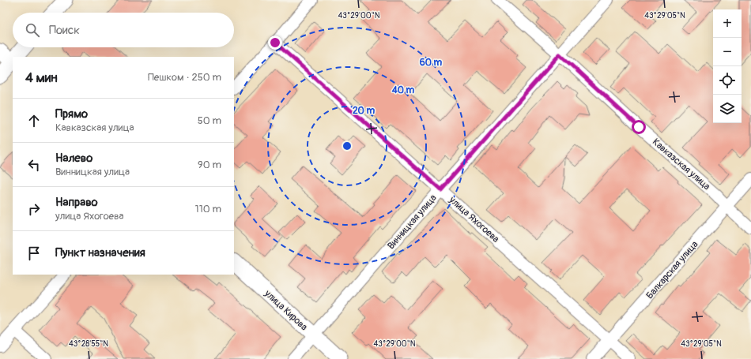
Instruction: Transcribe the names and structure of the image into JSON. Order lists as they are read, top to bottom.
{
  "streets": {
    "main road": ["улица Кирова"],
    "street": [
      "Кавказская улица",
      "улица Яхогоева",
      "Винницкая улица",
      "Балкарская улица"
    ]
  },
  "crossings": [
    ["Кавказская улица", "Винницкая улица"],
    ["Кавказская улица", "Балкарская улица"],
    ["улица Яхогоева", "Винницкая улица"],
    ["улица Яхогоева", "Балкарская улица"],
    ["Винницкая улица", "улица Кирова"]
  ],
  "page": {
    "map_buttons": ["+", "−"],
    "search": "Поиск",
    "heading": ["4 мин", "Пешком · 250 m"],
    "list": [
      ["Прямо", "Кавказская улица", "50 m"],
      ["Налево", "Винницкая улица", "90 m"],
      ["Направо", "улица Яхогоева", "110 m"],
      "Пункт назначения"
    ]
  },
  "coordinates": ["43°29'00\"N", "43°29'05\"N", "43°28'55\"N"],
  "rings": ["60 m", "40 m", "20 m"]
}
